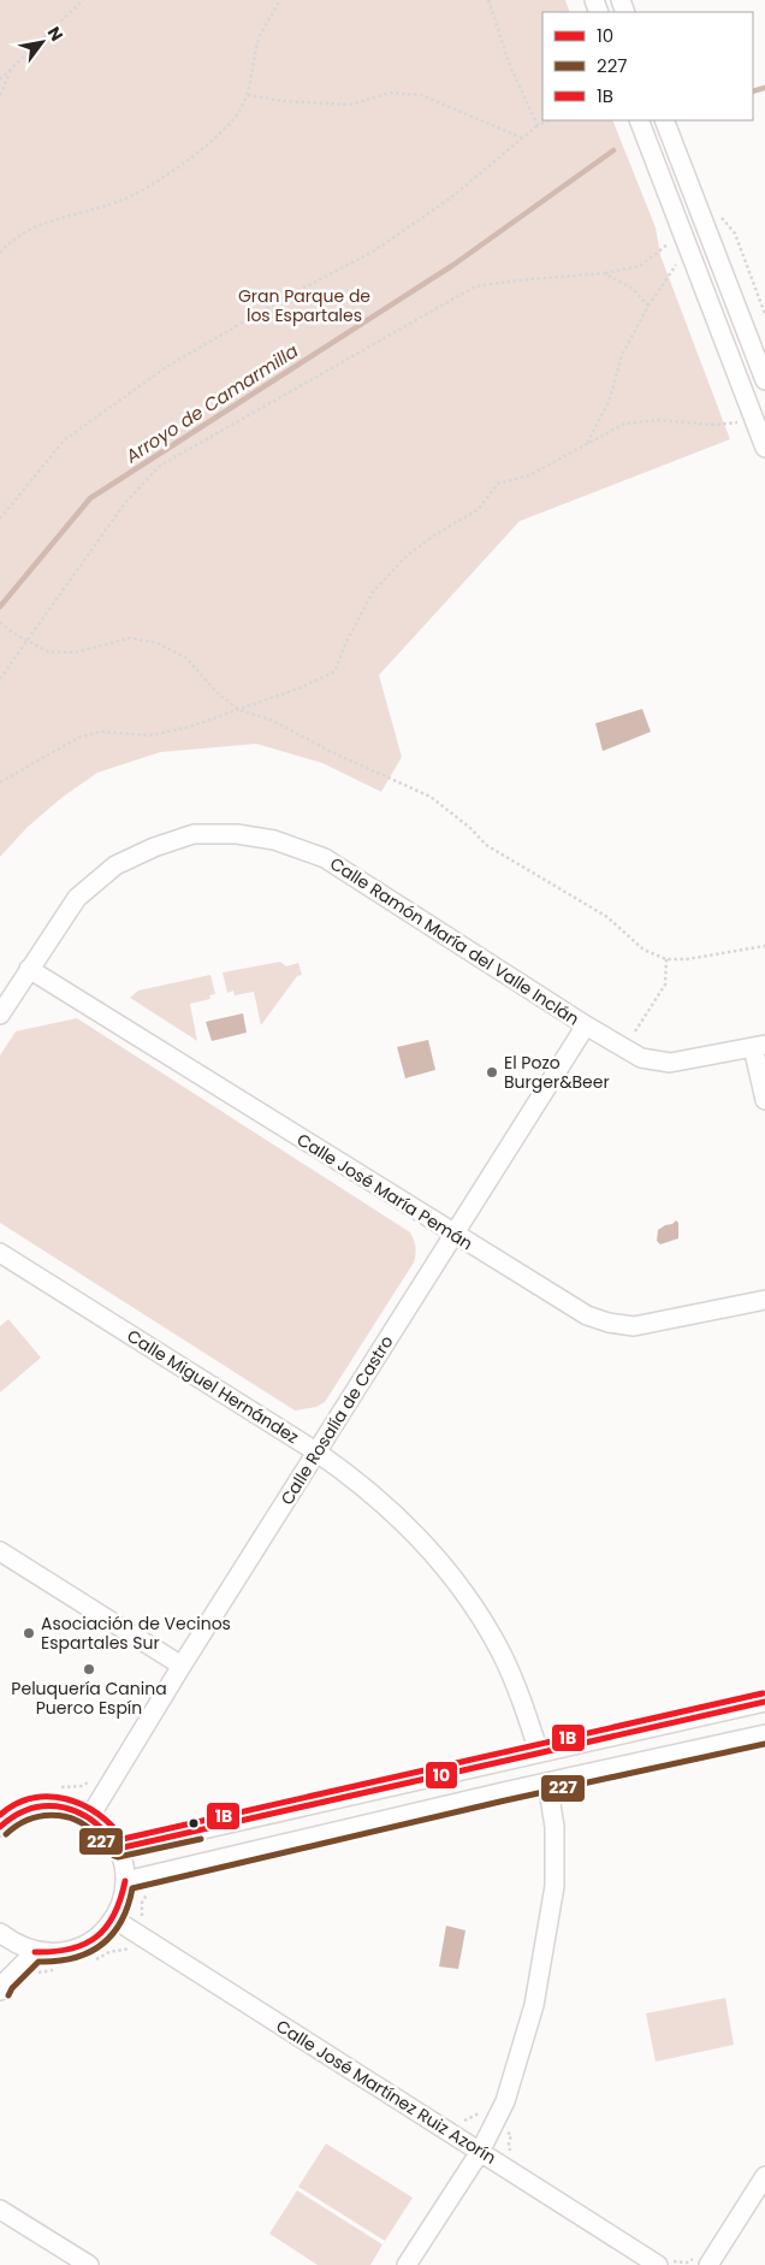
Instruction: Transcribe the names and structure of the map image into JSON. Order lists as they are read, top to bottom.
{
  "streets": {
    "street": [
      "Calle Ramón María del Valle Inclán",
      "Calle José María Pemán",
      "Calle Miguel Hernández",
      "Calle Rosalía de Castro",
      "Calle José Martínez Ruiz Azorín"
    ]
  },
  "crossings": [
    ["Calle Ramón María del Valle Inclán", "Calle José María Pemán"],
    ["Calle Ramón María del Valle Inclán", "Calle Rosalía de Castro"],
    ["Calle José María Pemán", "Calle Rosalía de Castro"],
    ["Calle Miguel Hernández", "Calle Rosalía de Castro"]
  ],
  "water": ["Arroyo de Camarmilla"],
  "parks": ["Gran Parque de los Espartales"],
  "places": ["El Pozo Burger&Beer", "Asociación de Vecinos Espartales Sur", "Peluquería Canina Puerco Espín"],
  "lines": ["transit line 1B", "transit line 10", "transit line 227"],
  "legend": ["10", "227", "1B"],
  "north": "top right"
}
